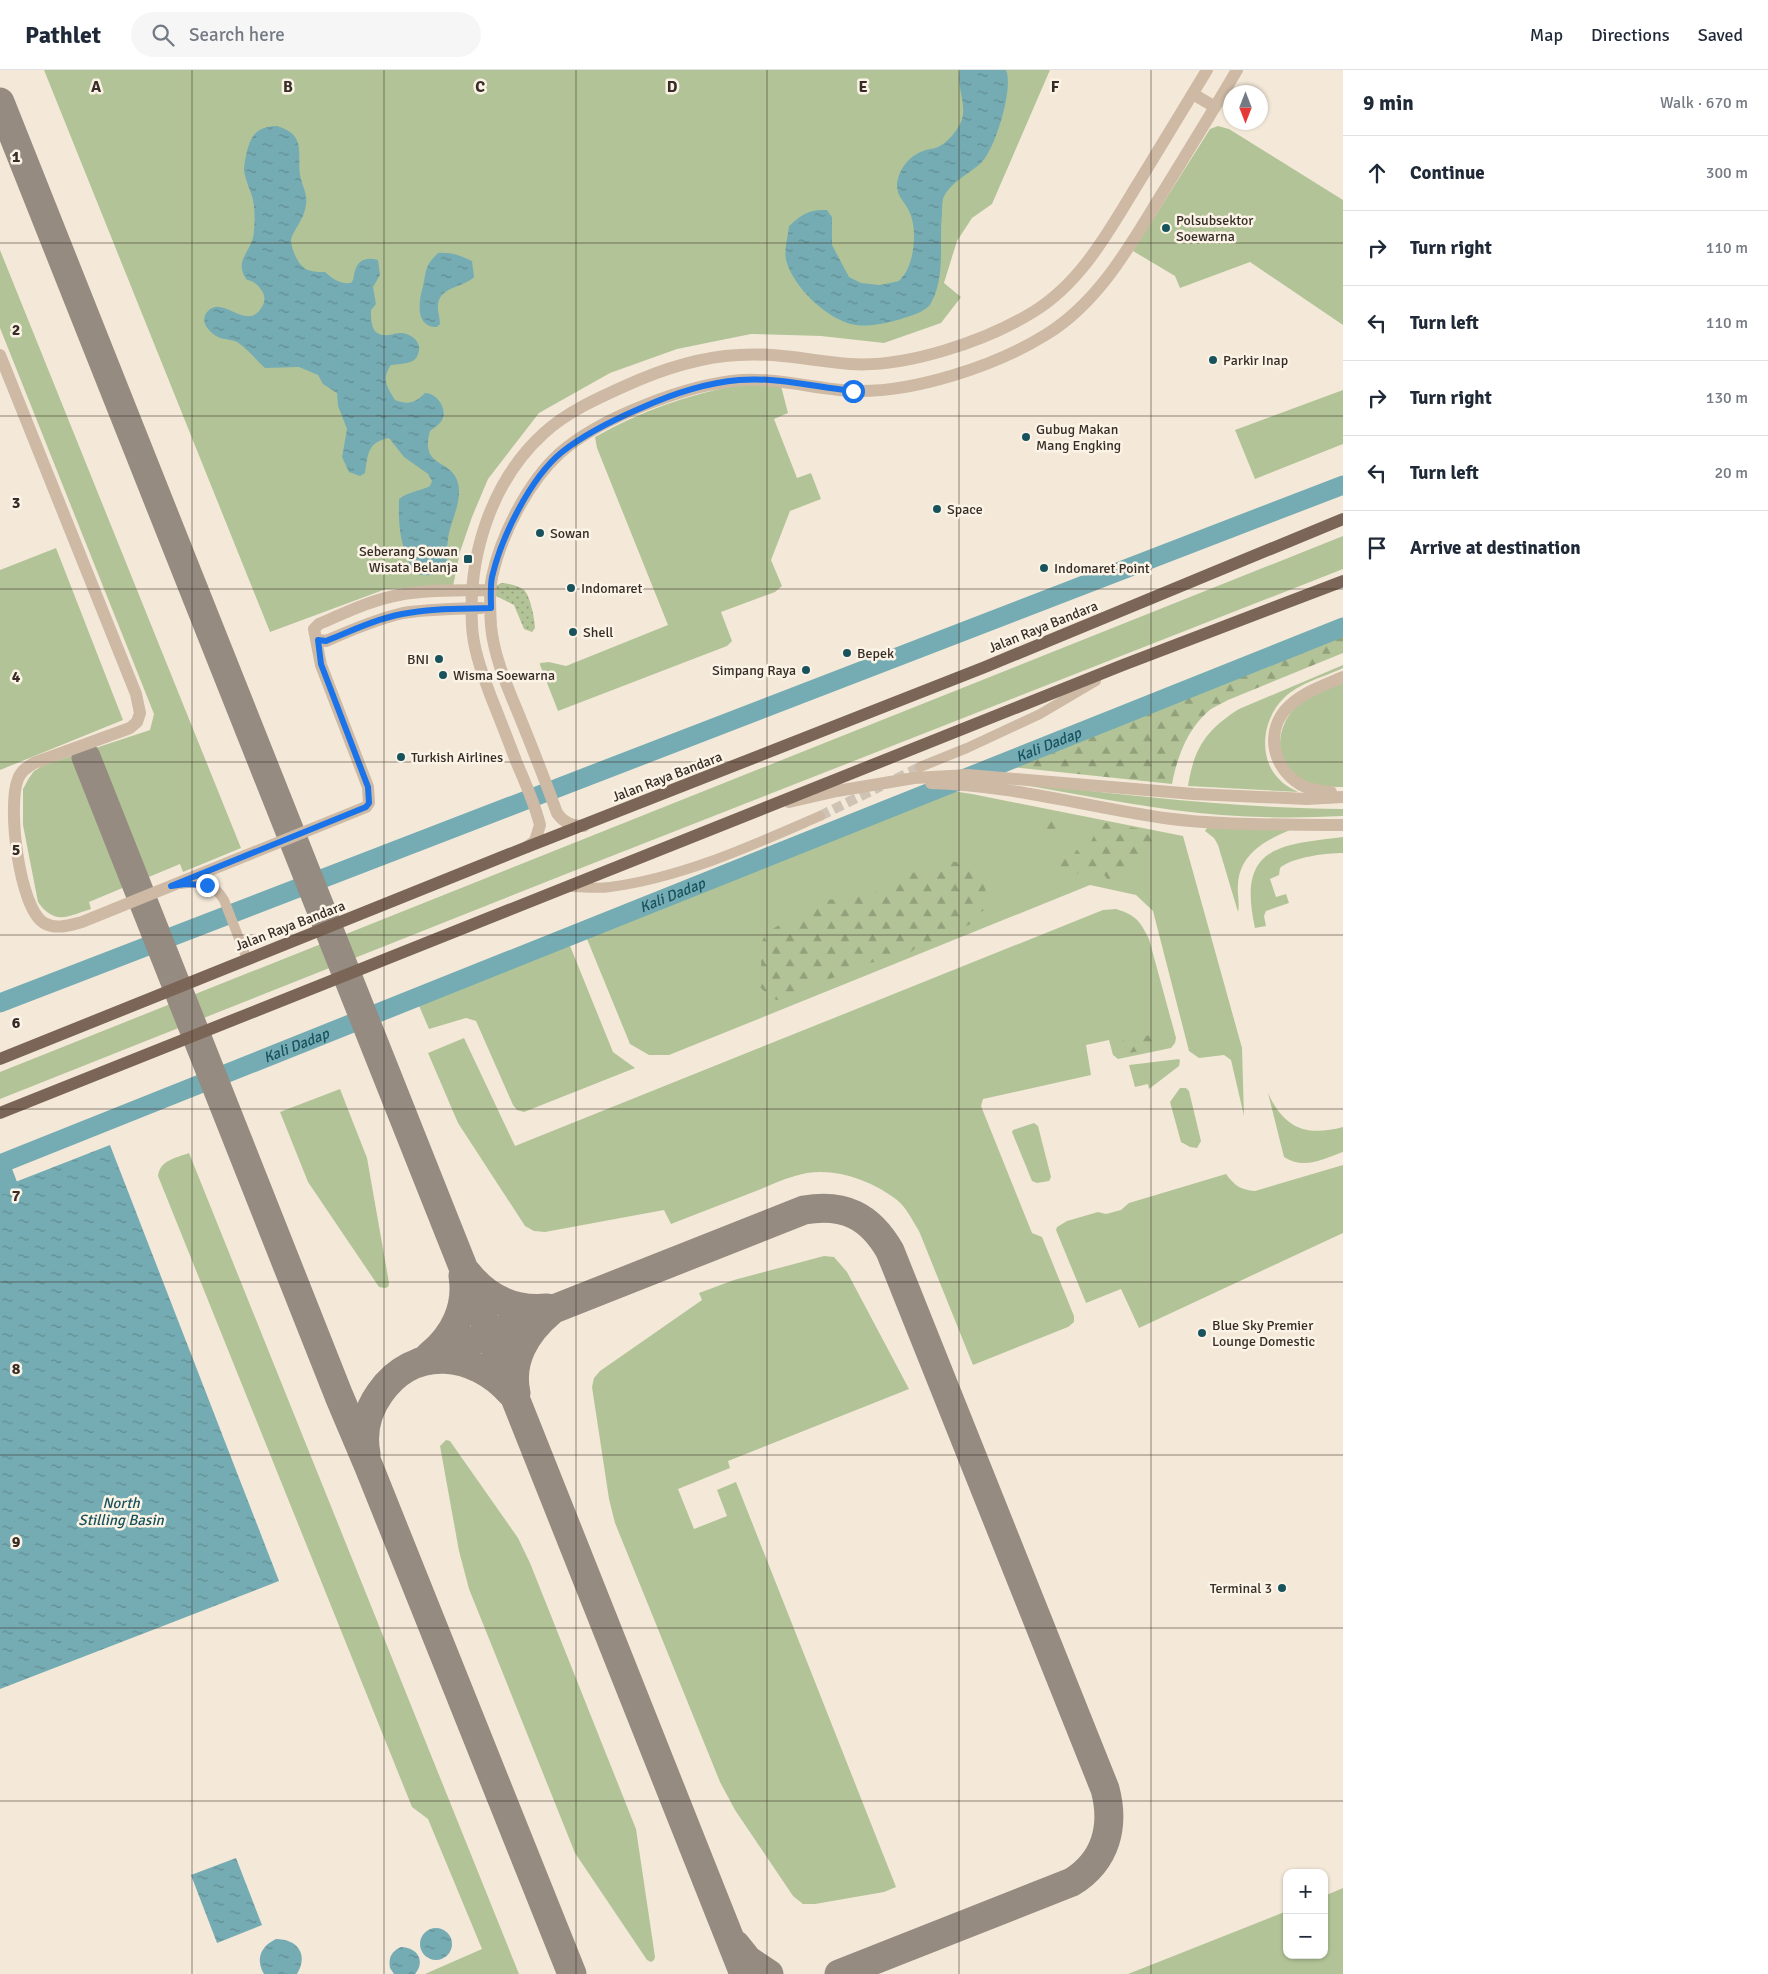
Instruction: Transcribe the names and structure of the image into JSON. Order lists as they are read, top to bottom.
{
  "streets": {
    "main road": ["Jalan Raya Bandara"]
  },
  "water": ["Kali Dadap", "North Stilling Basin"],
  "places": {
    "other": [
      "Polsubsektor Soewarna",
      "Parkir Inap",
      "Gubug Makan Mang Engking",
      "Space",
      "Sowan",
      "Indomaret Point",
      "Indomaret",
      "Shell",
      "Bepek",
      "BNI",
      "Simpang Raya",
      "Wisma Soewarna",
      "Turkish Airlines",
      "Blue Sky Premier Lounge Domestic",
      "Terminal 3"
    ],
    "transit": ["Seberang Sowan Wisata Belanja"]
  },
  "north": "bottom",
  "page": {
    "header": "Pathlet",
    "search": "Search here",
    "nav": ["Map", "Directions", "Saved"],
    "heading": ["9 min", "Walk · 670 m"],
    "list": [
      ["Continue", "300 m"],
      ["Turn right", "110 m"],
      ["Turn left", "110 m"],
      ["Turn right", "130 m"],
      ["Turn left", "20 m"],
      "Arrive at destination"
    ],
    "map_buttons": ["+", "−"]
  },
  "grid": {
    "columns": [
      "A",
      "B",
      "C",
      "D",
      "E",
      "F"
    ],
    "rows": [
      "1",
      "2",
      "3",
      "4",
      "5",
      "6",
      "7",
      "8",
      "9"
    ]
  }
}
